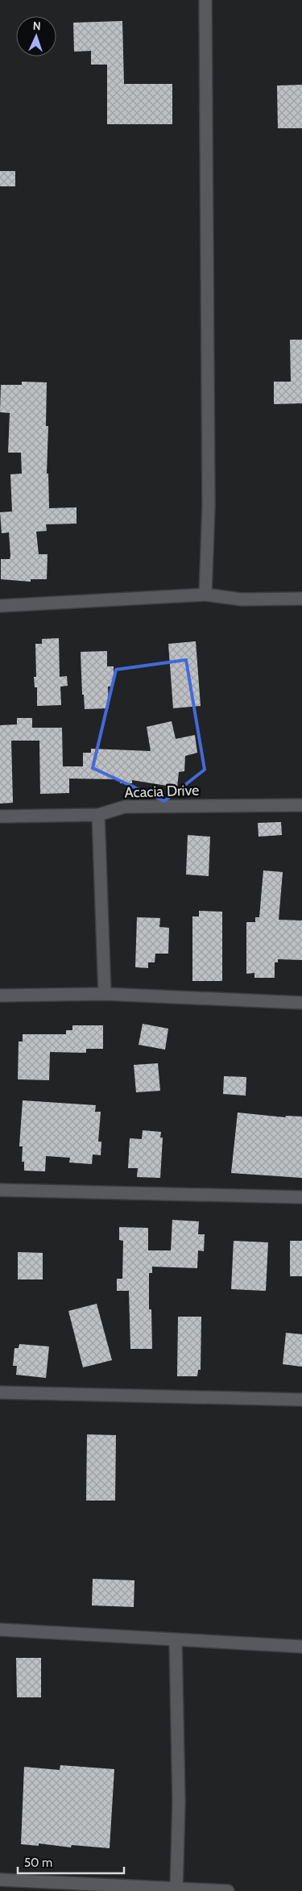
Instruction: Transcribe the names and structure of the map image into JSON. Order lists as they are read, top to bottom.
{
  "streets": {
    "street": ["Acacia Drive"]
  },
  "scale_bar": "50 m",
  "north": "top"
}
